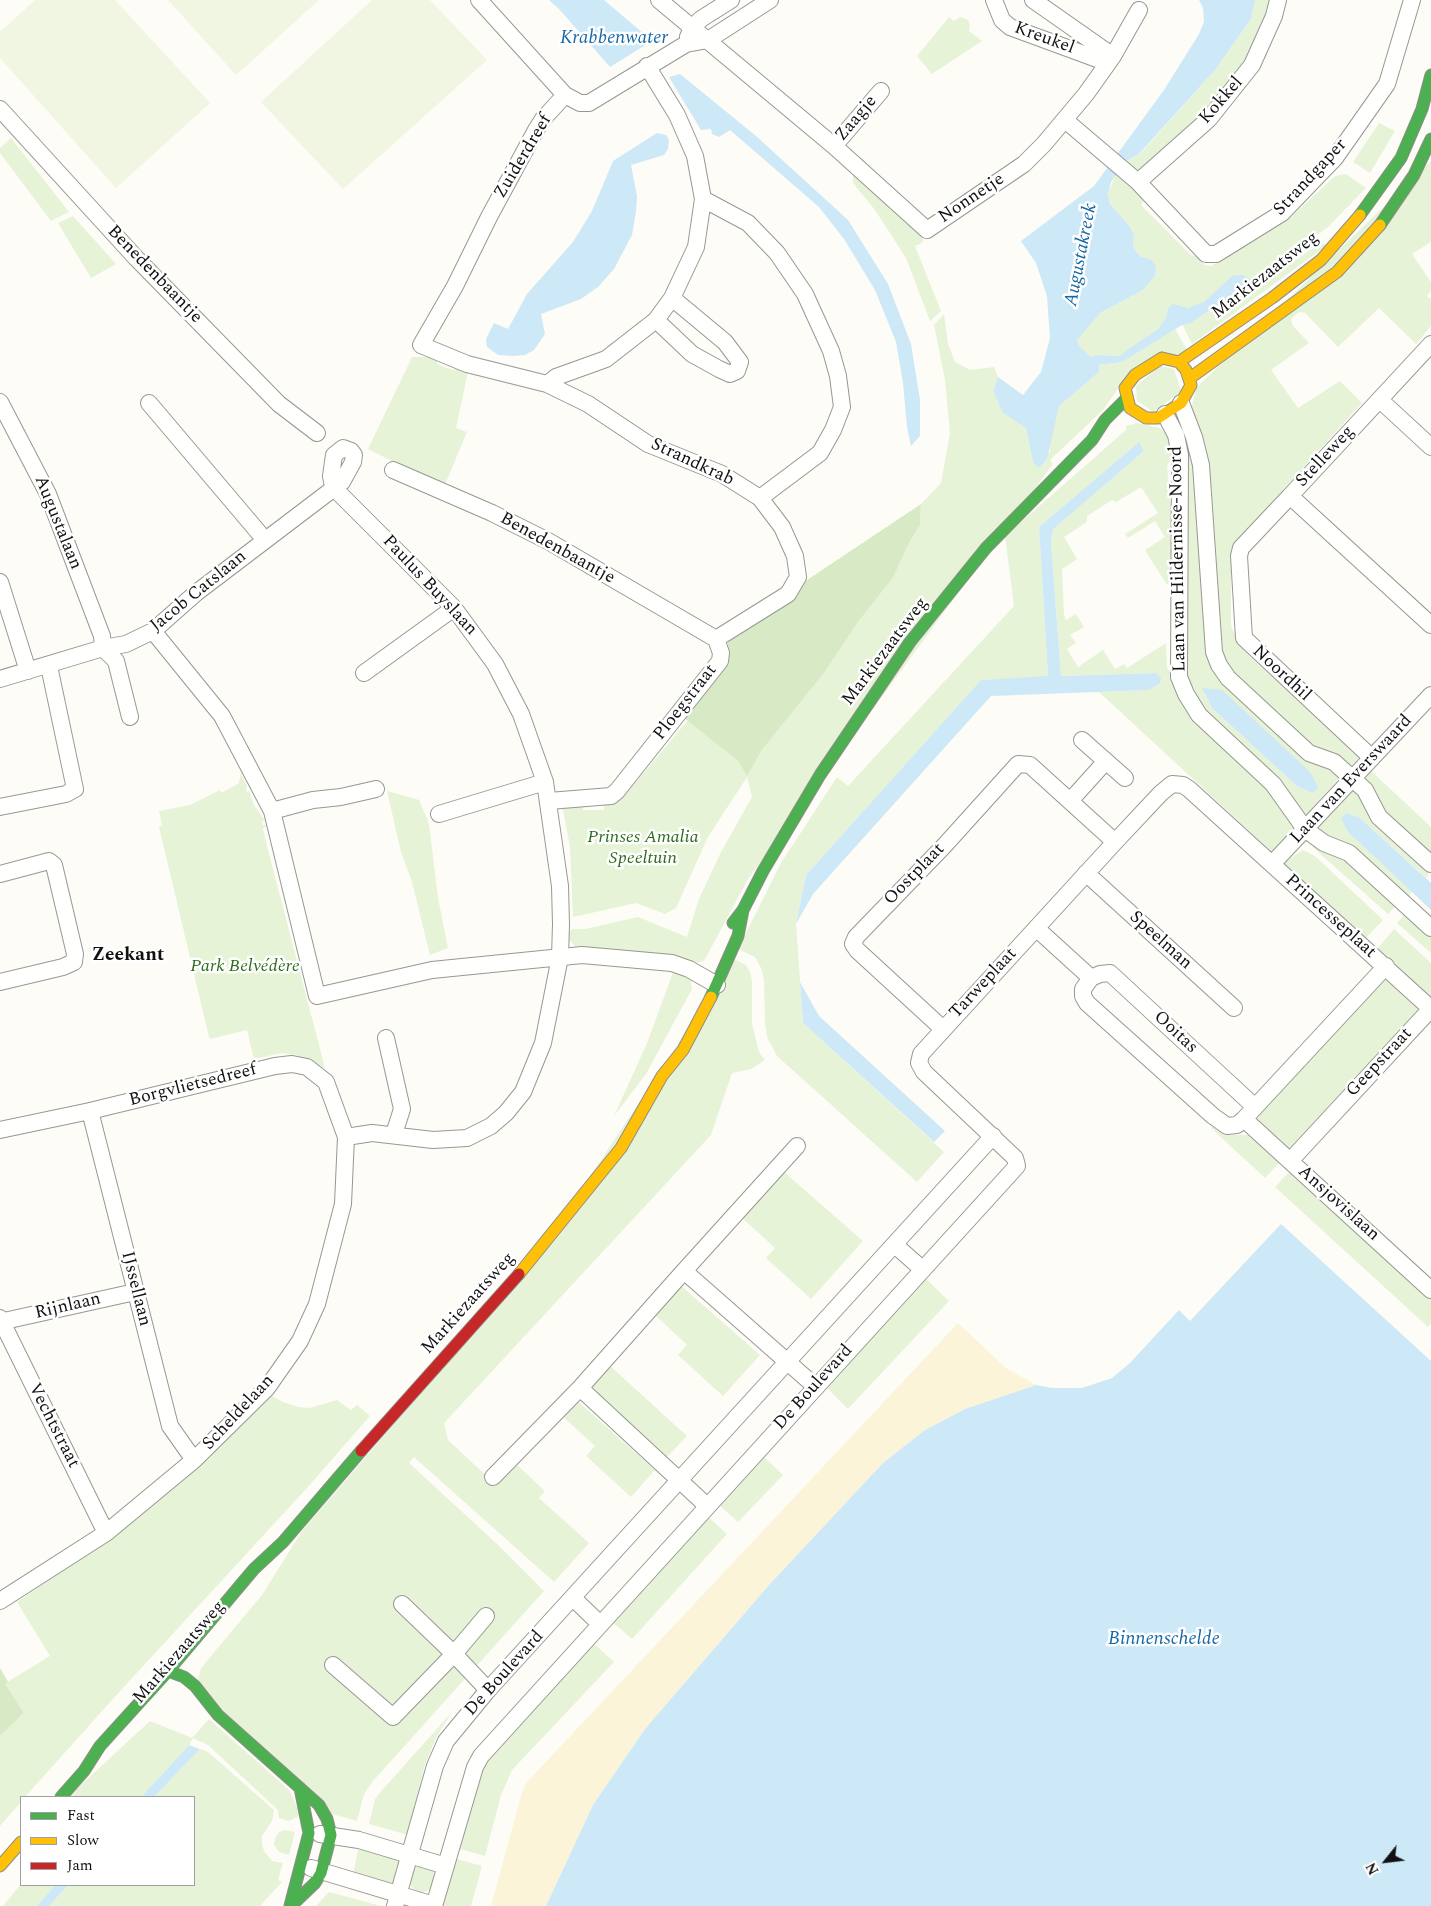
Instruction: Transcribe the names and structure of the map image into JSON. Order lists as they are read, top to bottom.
{
  "streets": {
    "main road": ["Markiezaatsweg"],
    "street": [
      "Kreukel",
      "Kokkel",
      "Zaagje",
      "Zuiderdreef",
      "Strandgaper",
      "Nonnetje",
      "Benedenbaantje",
      "Stelleweg",
      "Strandkrab",
      "Augustalaan",
      "Laan van Hildernisse-Noord",
      "Paulus Buyslaan",
      "Jacob Catslaan",
      "Noordhil",
      "Ploegstraat",
      "Laan van Everswaard",
      "Oostplaat",
      "Princesseplaat",
      "Speelman",
      "Tarweplaat",
      "Ooitas",
      "Geepstraat",
      "Borgvlietsedreef",
      "Ansjovislaan",
      "IJssellaan",
      "Rijnlaan",
      "De Boulevard",
      "Scheldelaan",
      "Vechtstraat"
    ]
  },
  "crossings": [
    ["Kreukel", "Nonnetje"],
    ["Kokkel", "Strandgaper"],
    ["Zaagje", "Nonnetje"],
    ["Zuiderdreef", "Nonnetje"],
    ["Zuiderdreef", "Strandkrab"],
    ["Strandgaper", "Nonnetje"],
    ["Benedenbaantje", "Ploegstraat"],
    ["Markiezaatsweg", "Laan van Hildernisse-Noord"],
    ["Stelleweg", "Noordhil"],
    ["Strandkrab", "Ploegstraat"],
    ["Augustalaan", "Jacob Catslaan"],
    ["Laan van Hildernisse-Noord", "Laan van Everswaard"],
    ["Paulus Buyslaan", "Jacob Catslaan"],
    ["Paulus Buyslaan", "Ploegstraat"],
    ["Paulus Buyslaan", "Borgvlietsedreef"],
    ["Paulus Buyslaan", "Scheldelaan"],
    ["Noordhil", "Laan van Everswaard"],
    ["Laan van Everswaard", "Princesseplaat"],
    ["Oostplaat", "Princesseplaat"],
    ["Oostplaat", "Tarweplaat"],
    ["Princesseplaat", "Tarweplaat"],
    ["Princesseplaat", "Ooitas"],
    ["Princesseplaat", "Geepstraat"],
    ["Princesseplaat", "Ansjovislaan"],
    ["Speelman", "Tarweplaat"],
    ["Tarweplaat", "De Boulevard"],
    ["Ooitas", "Ansjovislaan"],
    ["Geepstraat", "Ansjovislaan"],
    ["Borgvlietsedreef", "IJssellaan"],
    ["Borgvlietsedreef", "Scheldelaan"],
    ["IJssellaan", "Rijnlaan"],
    ["IJssellaan", "Scheldelaan"],
    ["Rijnlaan", "Vechtstraat"],
    ["Scheldelaan", "Vechtstraat"]
  ],
  "districts": ["Zeekant"],
  "water": ["Krabbenwater", "Augustakreek", "Binnenschelde"],
  "parks": ["Prinses Amalia Speeltuin", "Park Belvédère"],
  "legend": ["Fast", "Slow", "Jam"],
  "north": "bottom left"
}
